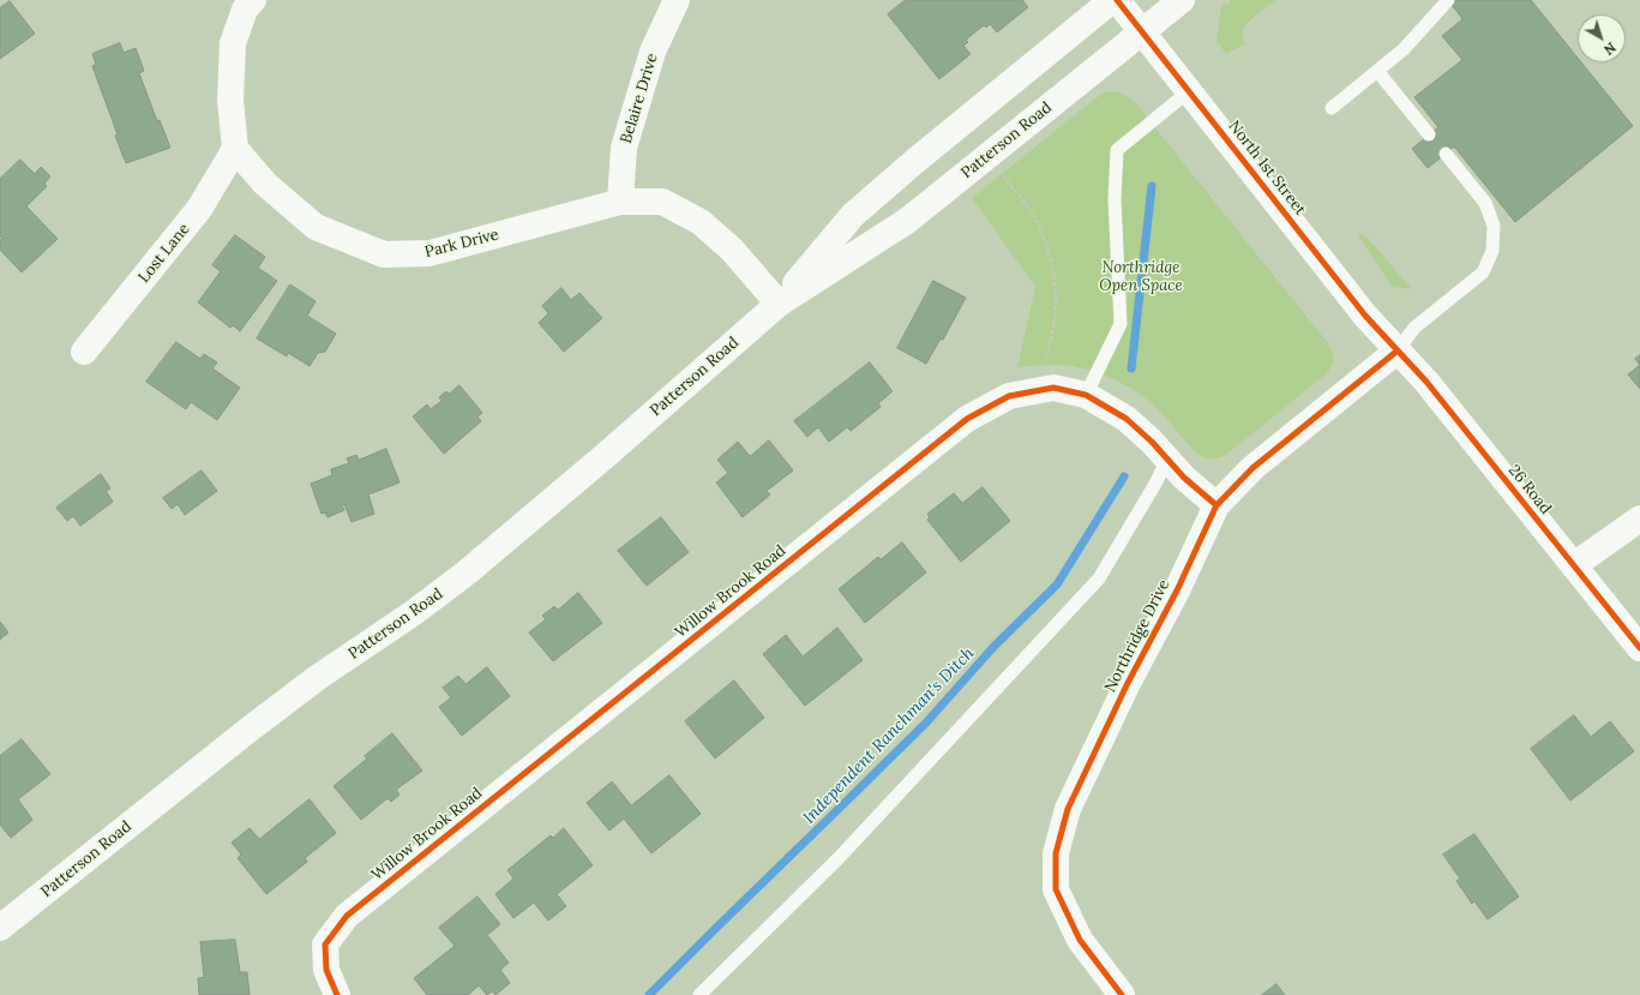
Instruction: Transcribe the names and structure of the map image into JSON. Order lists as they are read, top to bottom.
{
  "streets": {
    "street": [
      "Belaire Drive",
      "Patterson Road",
      "North 1st Street",
      "Park Drive",
      "Lost Lane",
      "26 Road",
      "Willow Brook Road",
      "Northridge Drive"
    ]
  },
  "crossings": [
    ["Belaire Drive", "Park Drive"],
    ["Patterson Road", "North 1st Street"],
    ["Patterson Road", "Park Drive"],
    ["North 1st Street", "26 Road"],
    ["North 1st Street", "Northridge Drive"],
    ["Park Drive", "Lost Lane"],
    ["26 Road", "Northridge Drive"],
    ["Willow Brook Road", "Northridge Drive"]
  ],
  "water": ["Independent Ranchman's Ditch"],
  "parks": ["Northridge Open Space"],
  "north": "bottom right"
}
